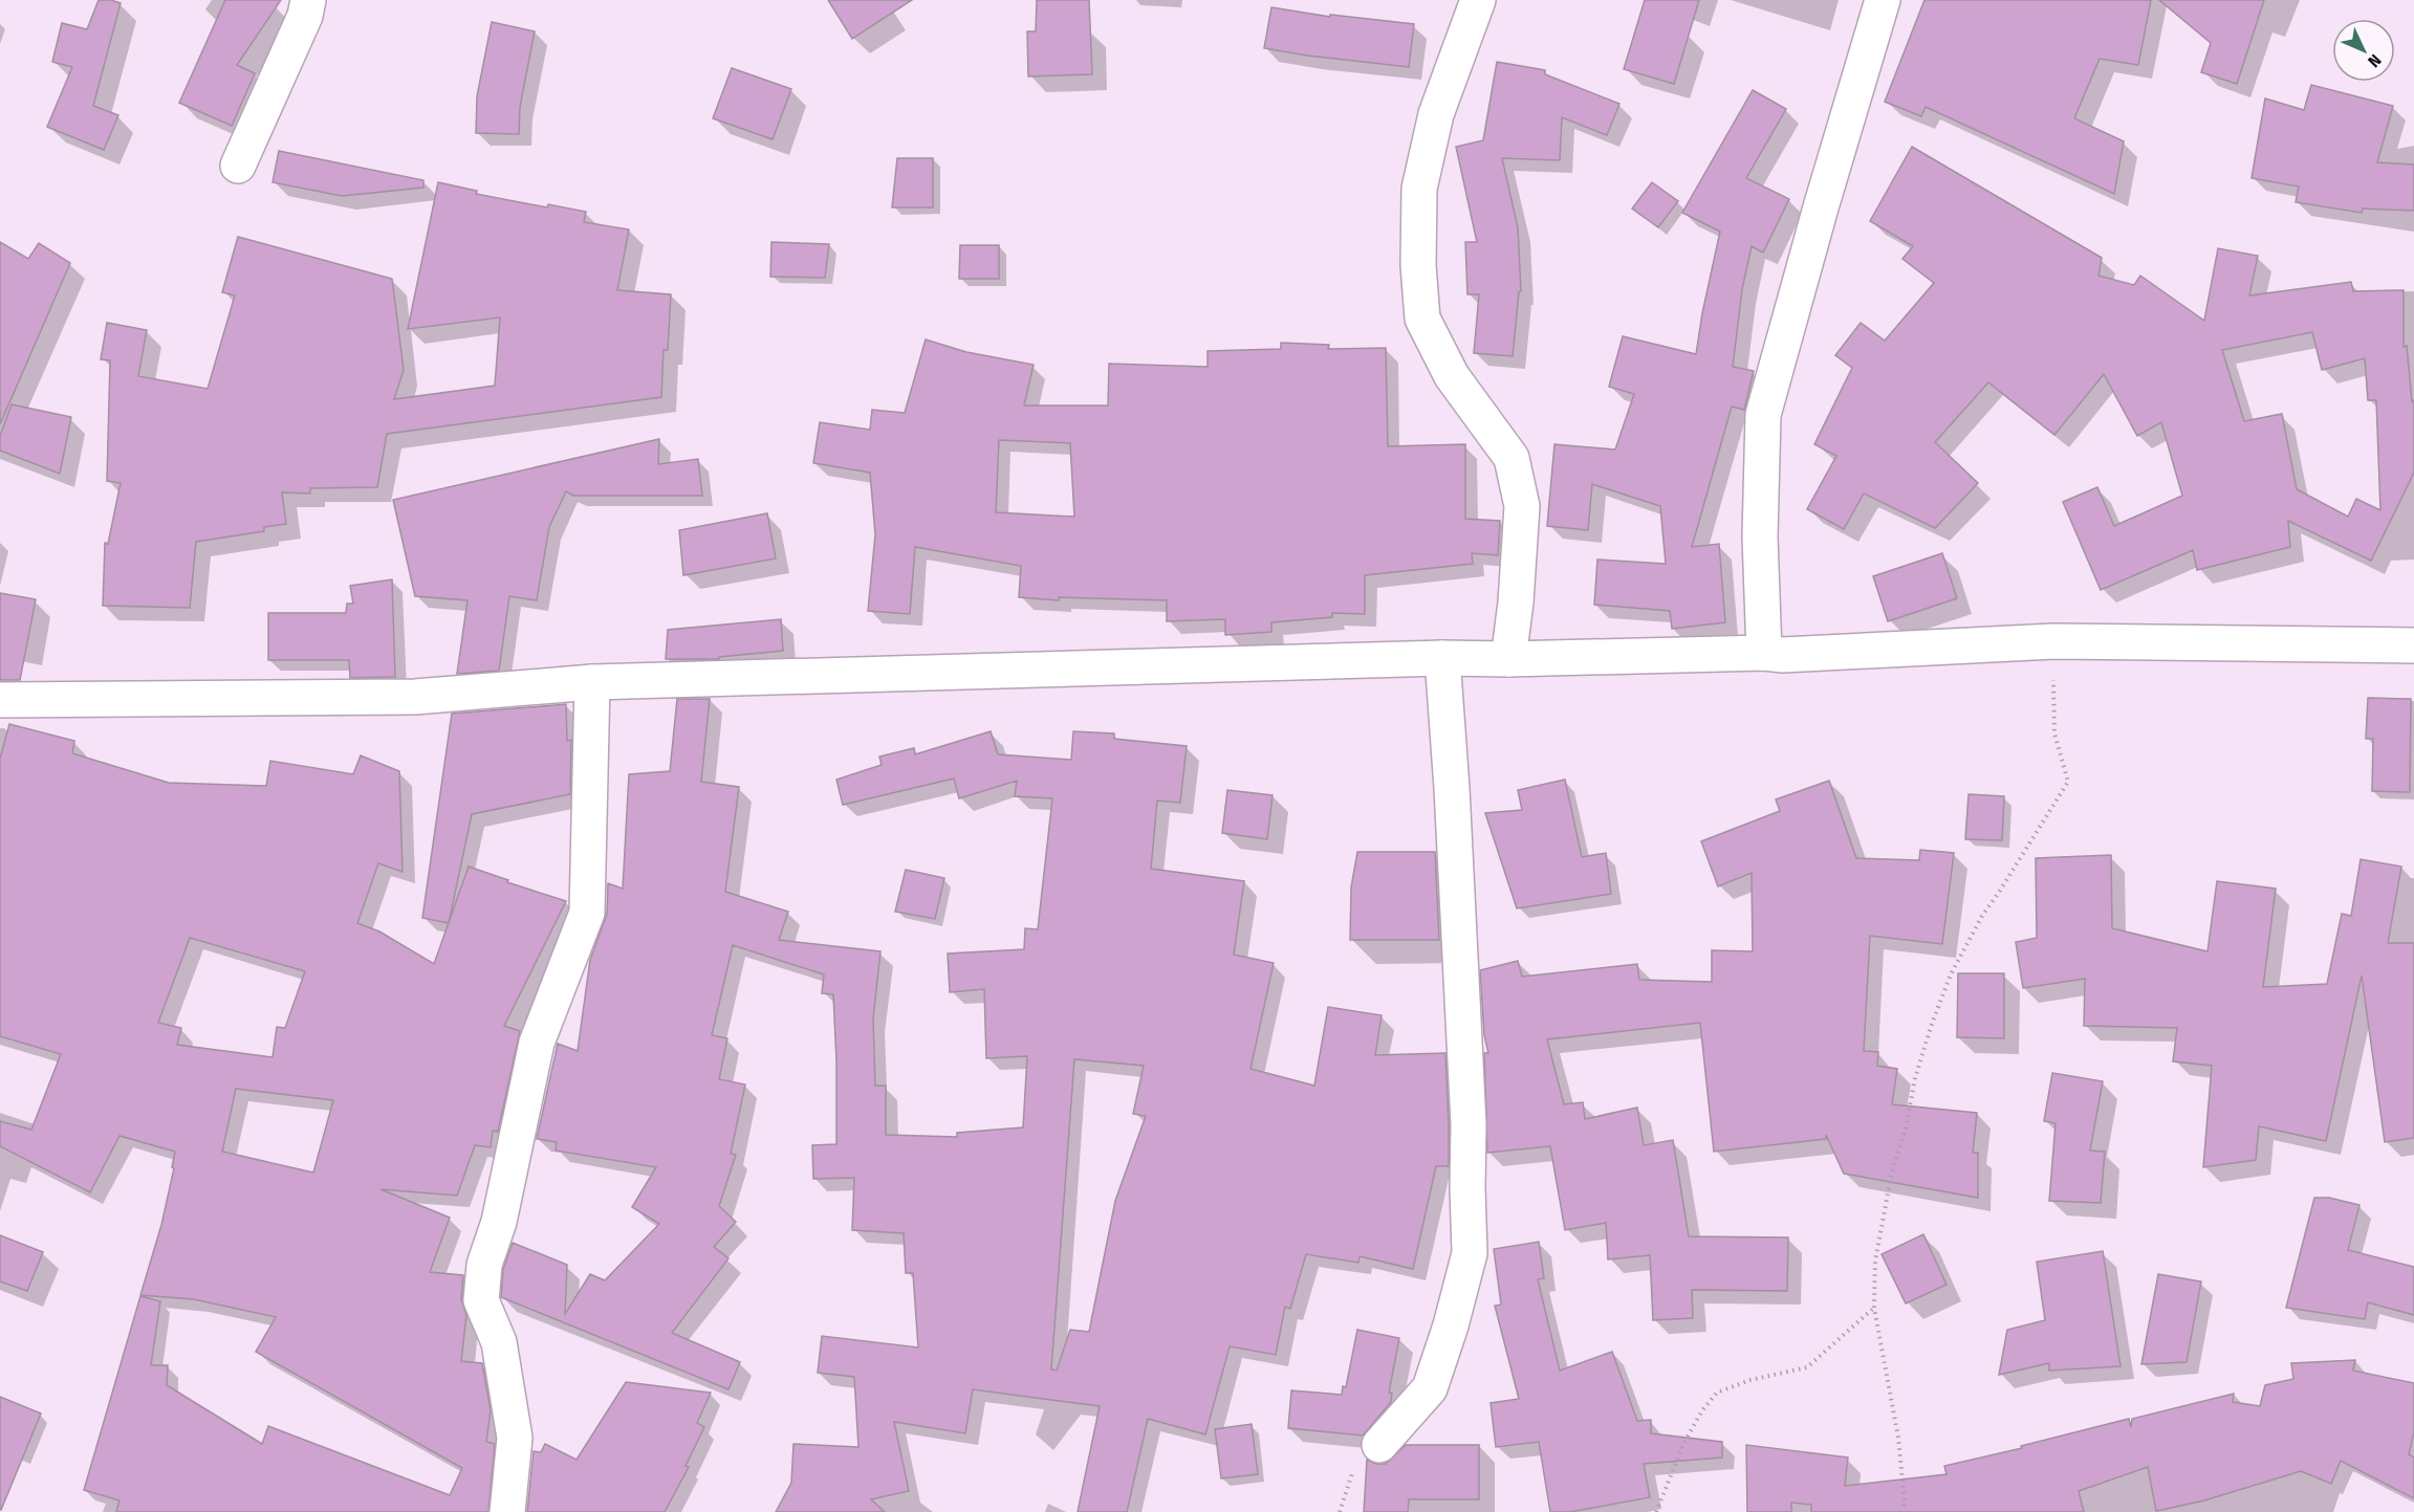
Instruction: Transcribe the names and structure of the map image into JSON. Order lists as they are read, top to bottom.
{
  "north": "bottom right"
}
